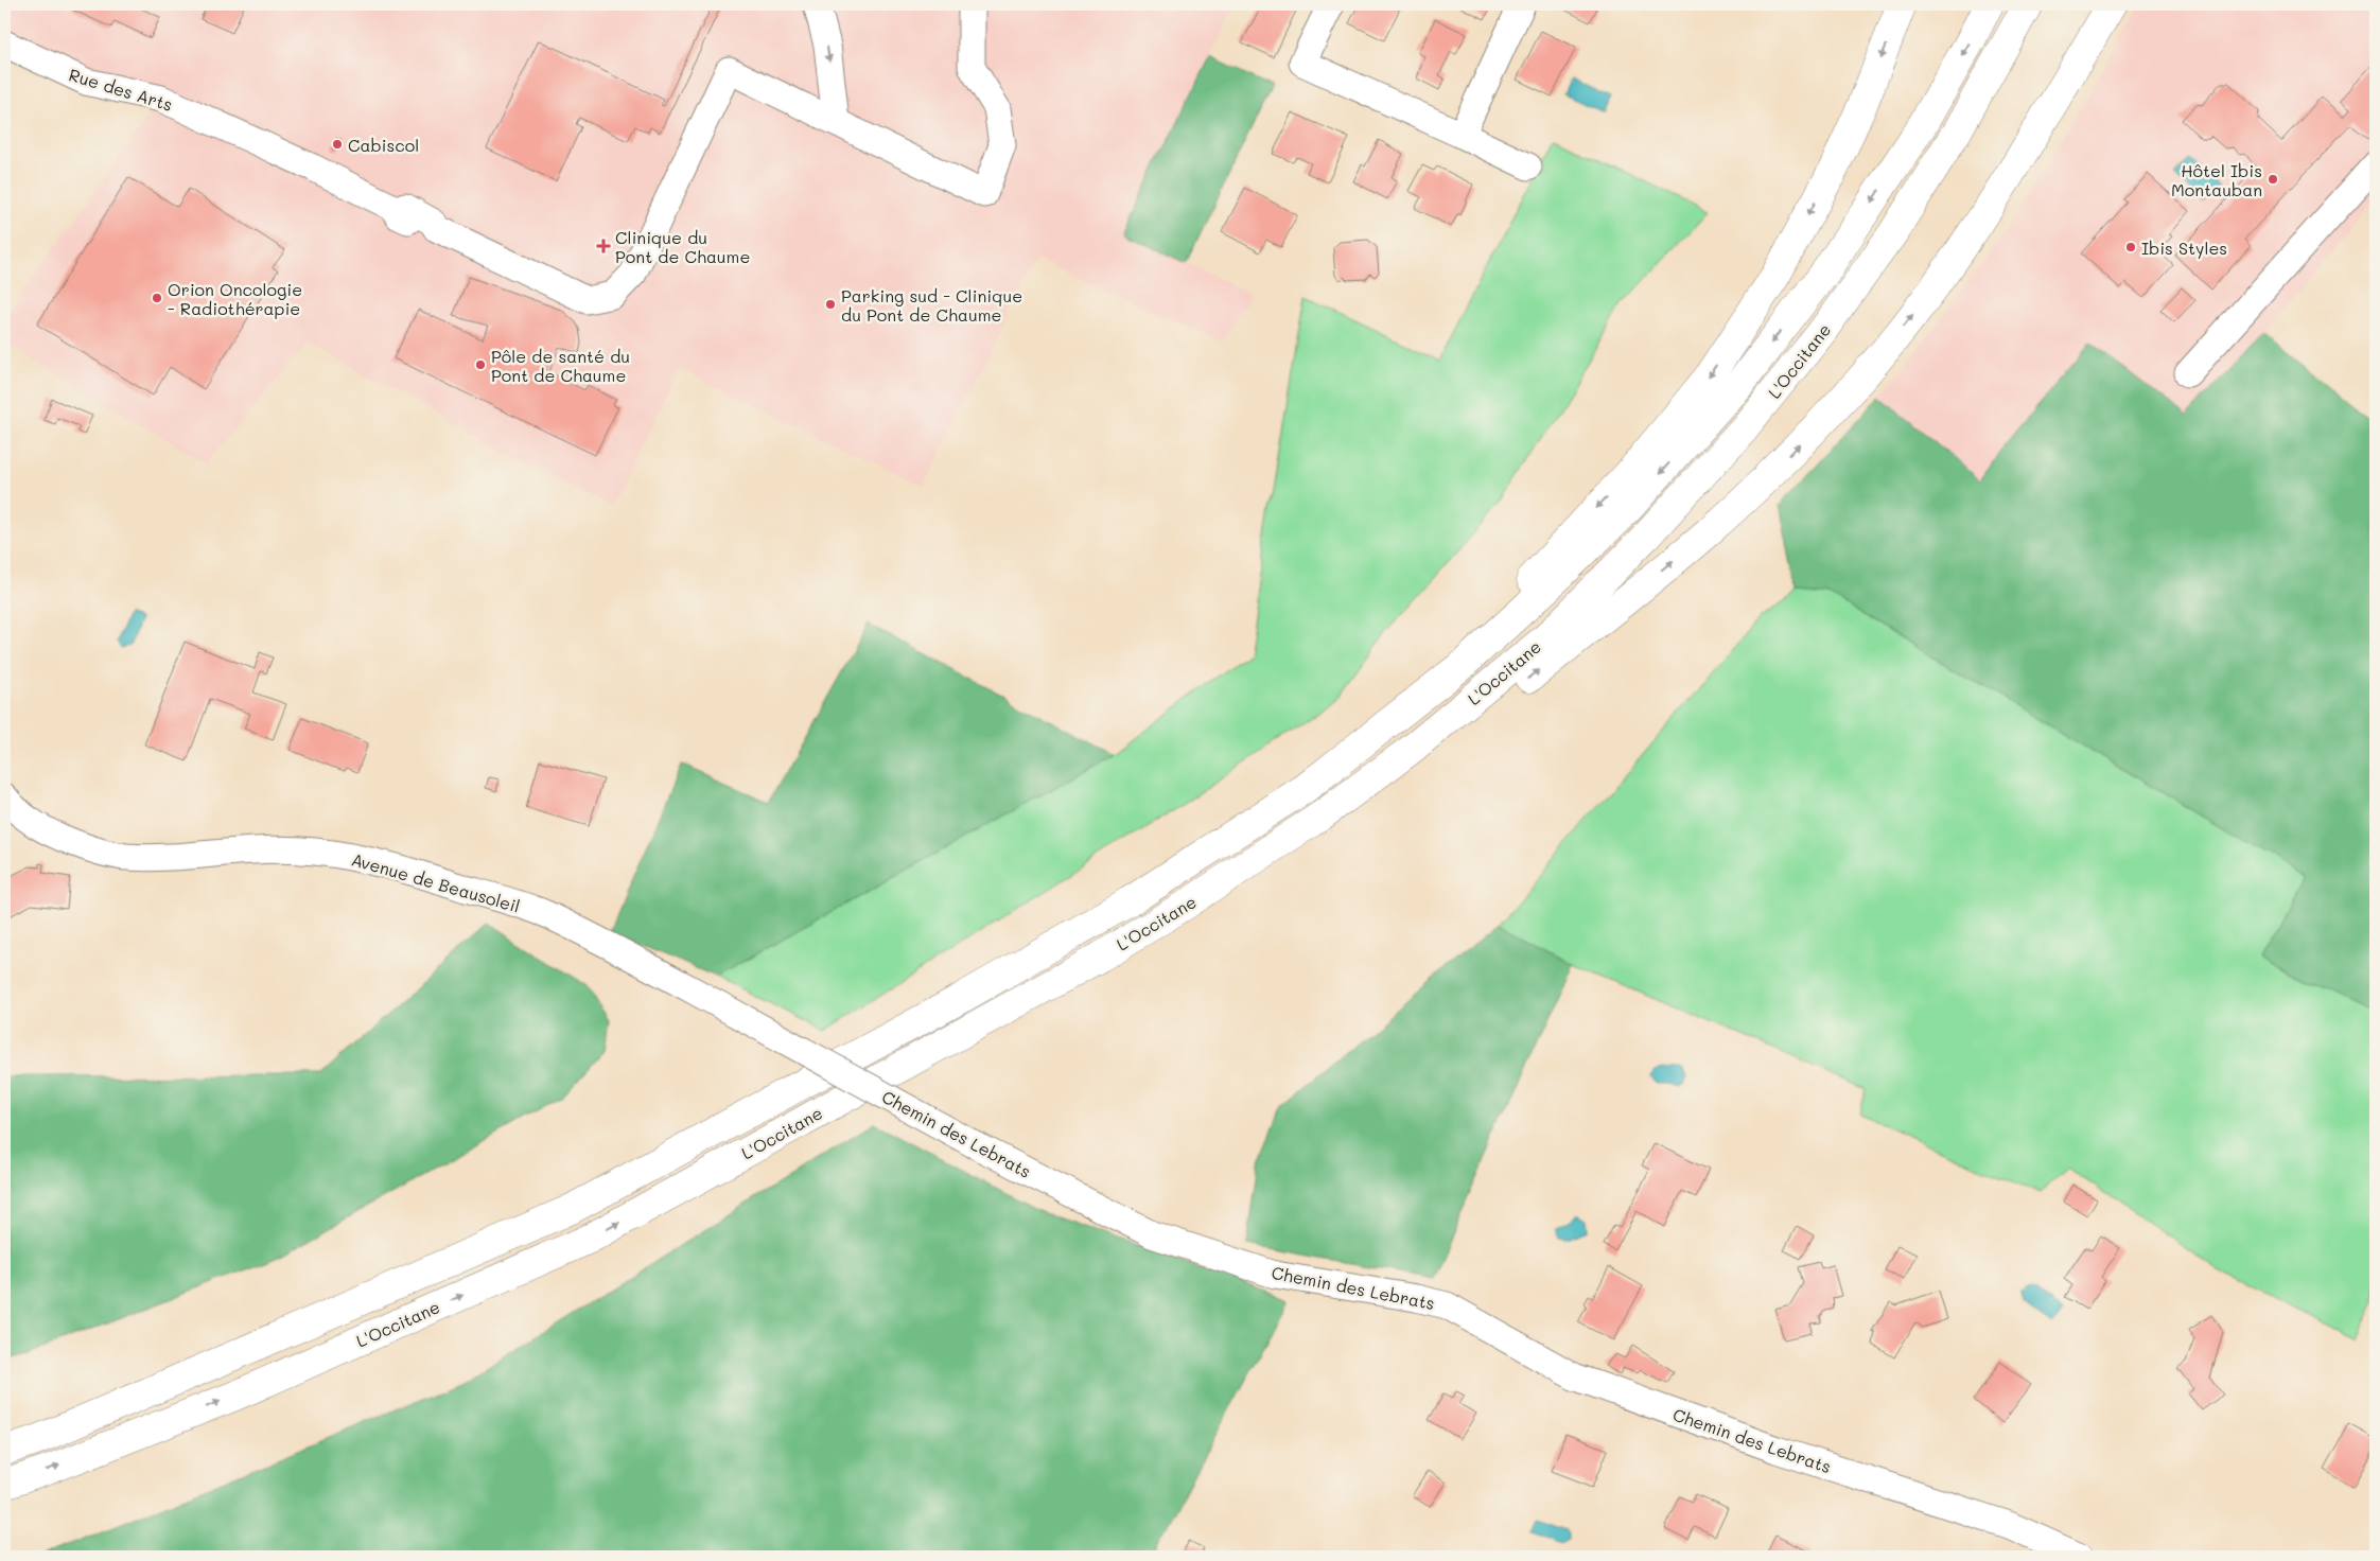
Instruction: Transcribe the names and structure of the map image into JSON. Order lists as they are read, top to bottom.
{
  "streets": {
    "highway": ["L'Occitane"],
    "street": ["Rue des Arts", "Avenue de Beausoleil", "Chemin des Lebrats"]
  },
  "crossings": [
    ["Avenue de Beausoleil", "Chemin des Lebrats"]
  ],
  "places": {
    "other": [
      "Cabiscol",
      "Hôtel Ibis Montauban",
      "Ibis Styles",
      "Orion Oncologie - Radiothérapie",
      "Parking sud - Clinique du Pont de Chaume",
      "Pôle de santé du Pont de Chaume"
    ],
    "health": ["Clinique du Pont de Chaume"]
  }
}
